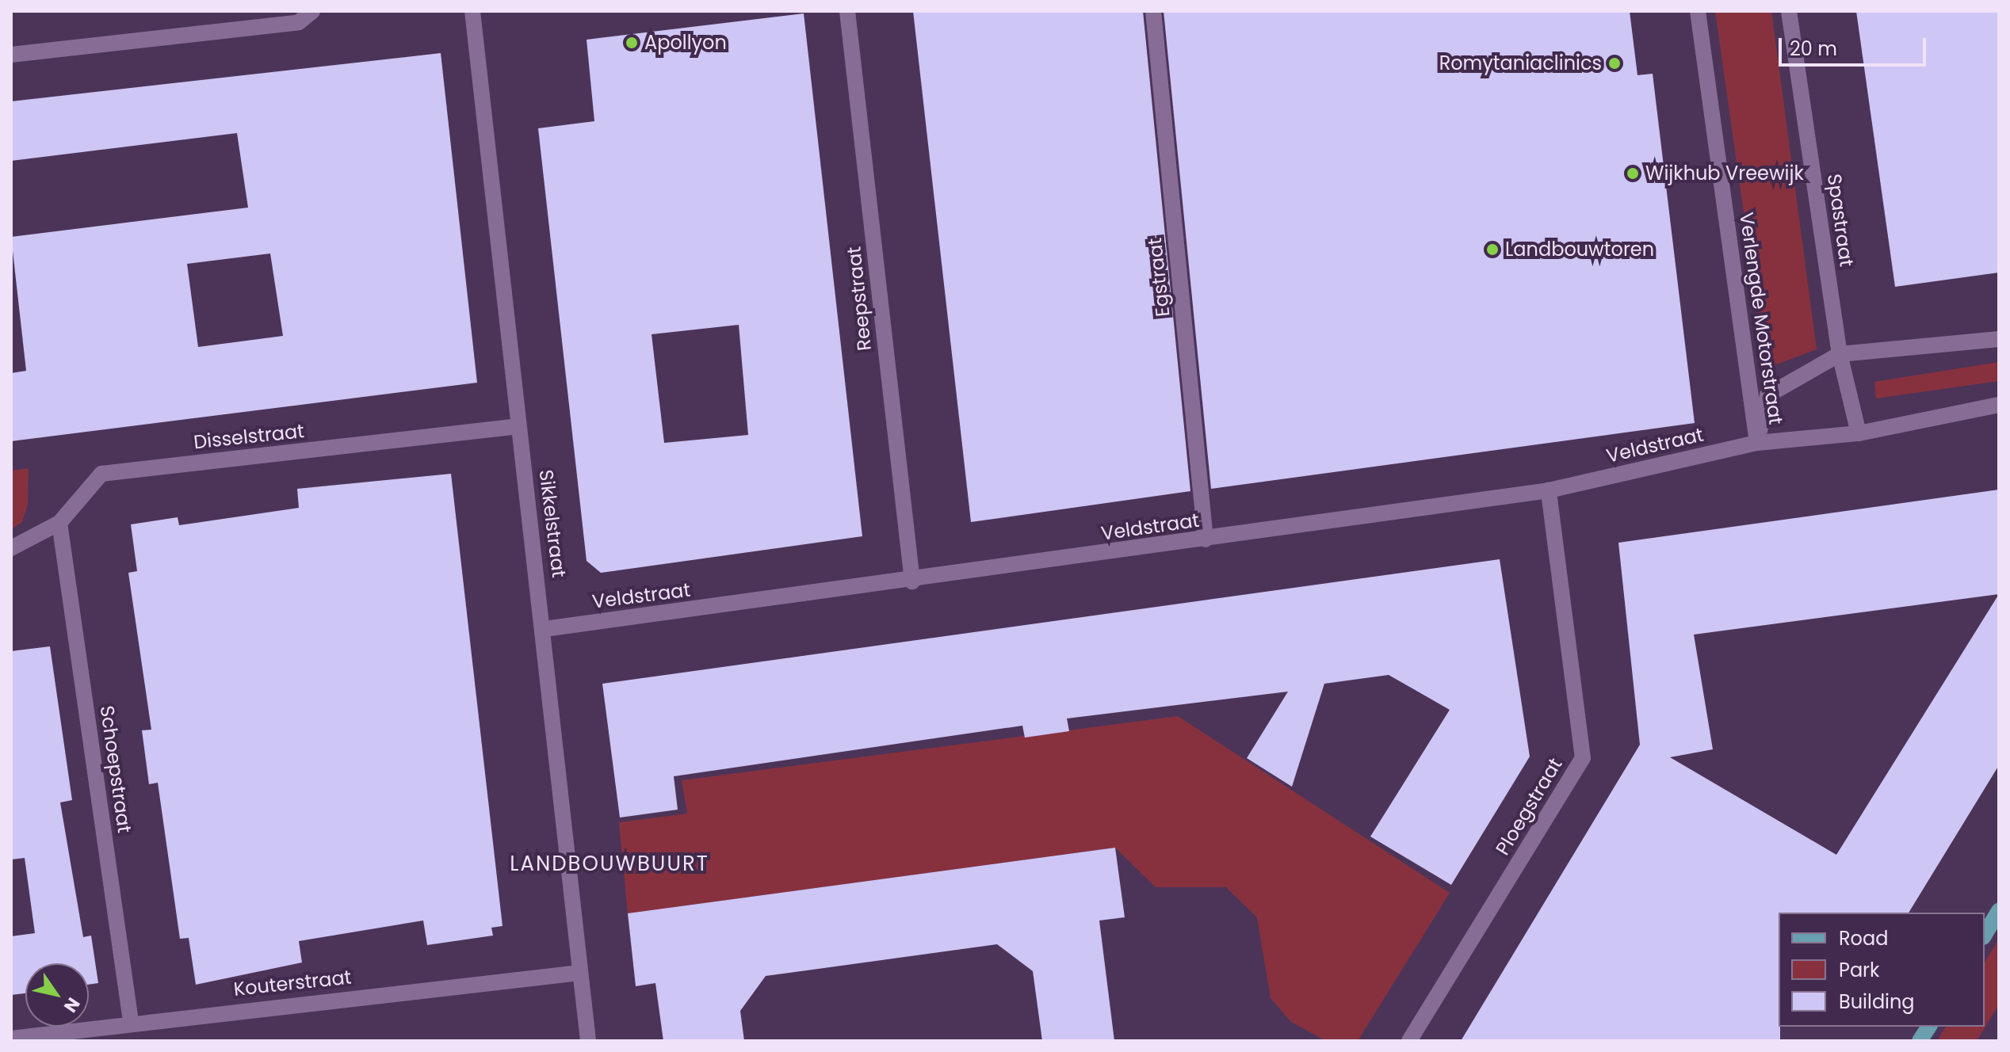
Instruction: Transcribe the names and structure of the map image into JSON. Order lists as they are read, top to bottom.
{
  "streets": {
    "street": [
      "Spastraat",
      "Egstraat",
      "Reepstraat",
      "Verlengde Motorstraat",
      "Disselstraat",
      "Veldstraat",
      "Sikkelstraat",
      "Schoepstraat",
      "Ploegstraat",
      "Kouterstraat"
    ]
  },
  "crossings": [
    ["Spastraat", "Veldstraat"],
    ["Egstraat", "Veldstraat"],
    ["Reepstraat", "Veldstraat"],
    ["Verlengde Motorstraat", "Veldstraat"],
    ["Disselstraat", "Sikkelstraat"],
    ["Disselstraat", "Schoepstraat"],
    ["Veldstraat", "Sikkelstraat"],
    ["Veldstraat", "Ploegstraat"],
    ["Sikkelstraat", "Kouterstraat"],
    ["Schoepstraat", "Kouterstraat"]
  ],
  "districts": ["LANDBOUWBUURT"],
  "places": [
    "Apollyon",
    "Romytaniaclinics",
    "Wijkhub Vreewijk",
    "Landbouwtoren"
  ],
  "legend": ["Road", "Park", "Building"],
  "scale_bar": "20 m",
  "north": "bottom right"
}
